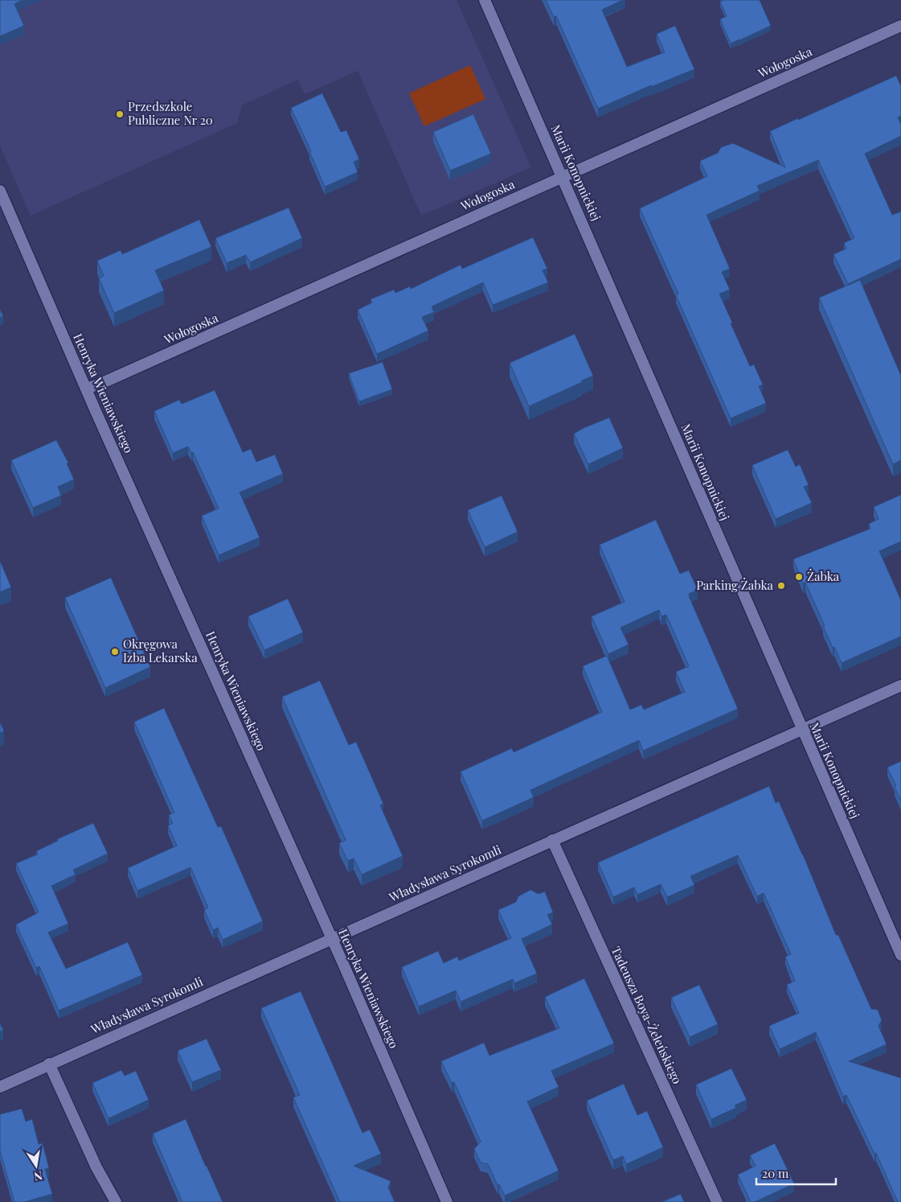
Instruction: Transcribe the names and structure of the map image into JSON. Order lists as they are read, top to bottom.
{
  "streets": {
    "street": [
      "Wołogoska",
      "Marii Konopnickiej",
      "Henryka Wieniawskiego",
      "Władysława Syrokomli",
      "Tadeusza Boya-Żeleńskiego"
    ]
  },
  "crossings": [
    ["Wołogoska", "Marii Konopnickiej"],
    ["Wołogoska", "Henryka Wieniawskiego"],
    ["Marii Konopnickiej", "Władysława Syrokomli"],
    ["Henryka Wieniawskiego", "Władysława Syrokomli"],
    ["Władysława Syrokomli", "Tadeusza Boya-Żeleńskiego"]
  ],
  "places": [
    "Przedszkole Publiczne Nr 20",
    "Żabka",
    "Parking Żabka",
    "Okręgowa Izba Lekarska"
  ],
  "scale_bar": "20 m",
  "north": "bottom"
}
